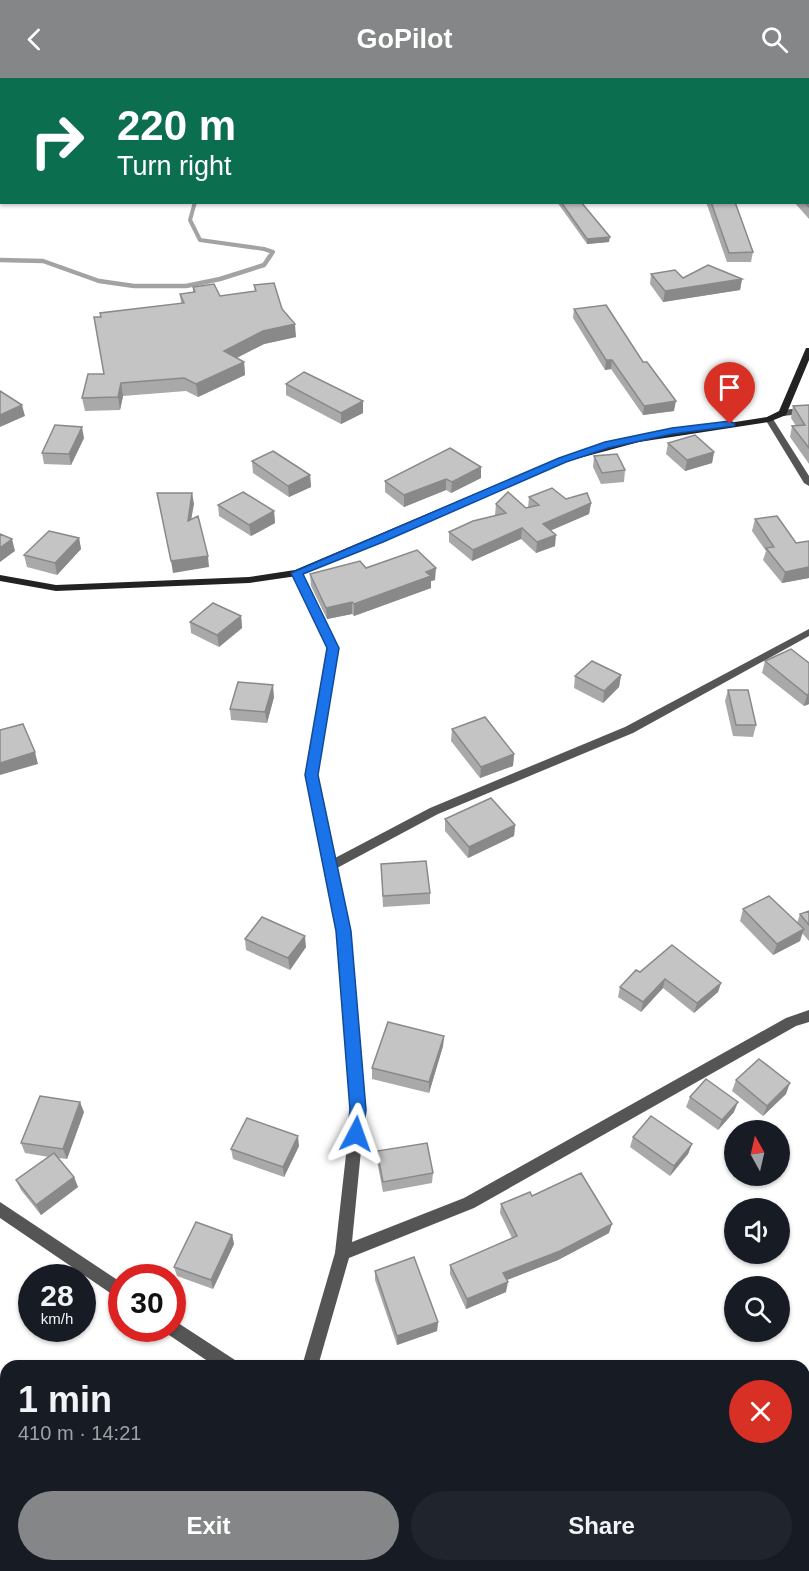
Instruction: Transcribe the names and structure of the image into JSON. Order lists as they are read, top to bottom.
{
  "north": "top",
  "page": {
    "header": "GoPilot",
    "turn": ["220 m", "Turn right"],
    "speed": "28 km/h",
    "limit": "30",
    "heading": ["1 min", "410 m · 14:21"],
    "buttons": ["Exit", "Share"]
  }
}
